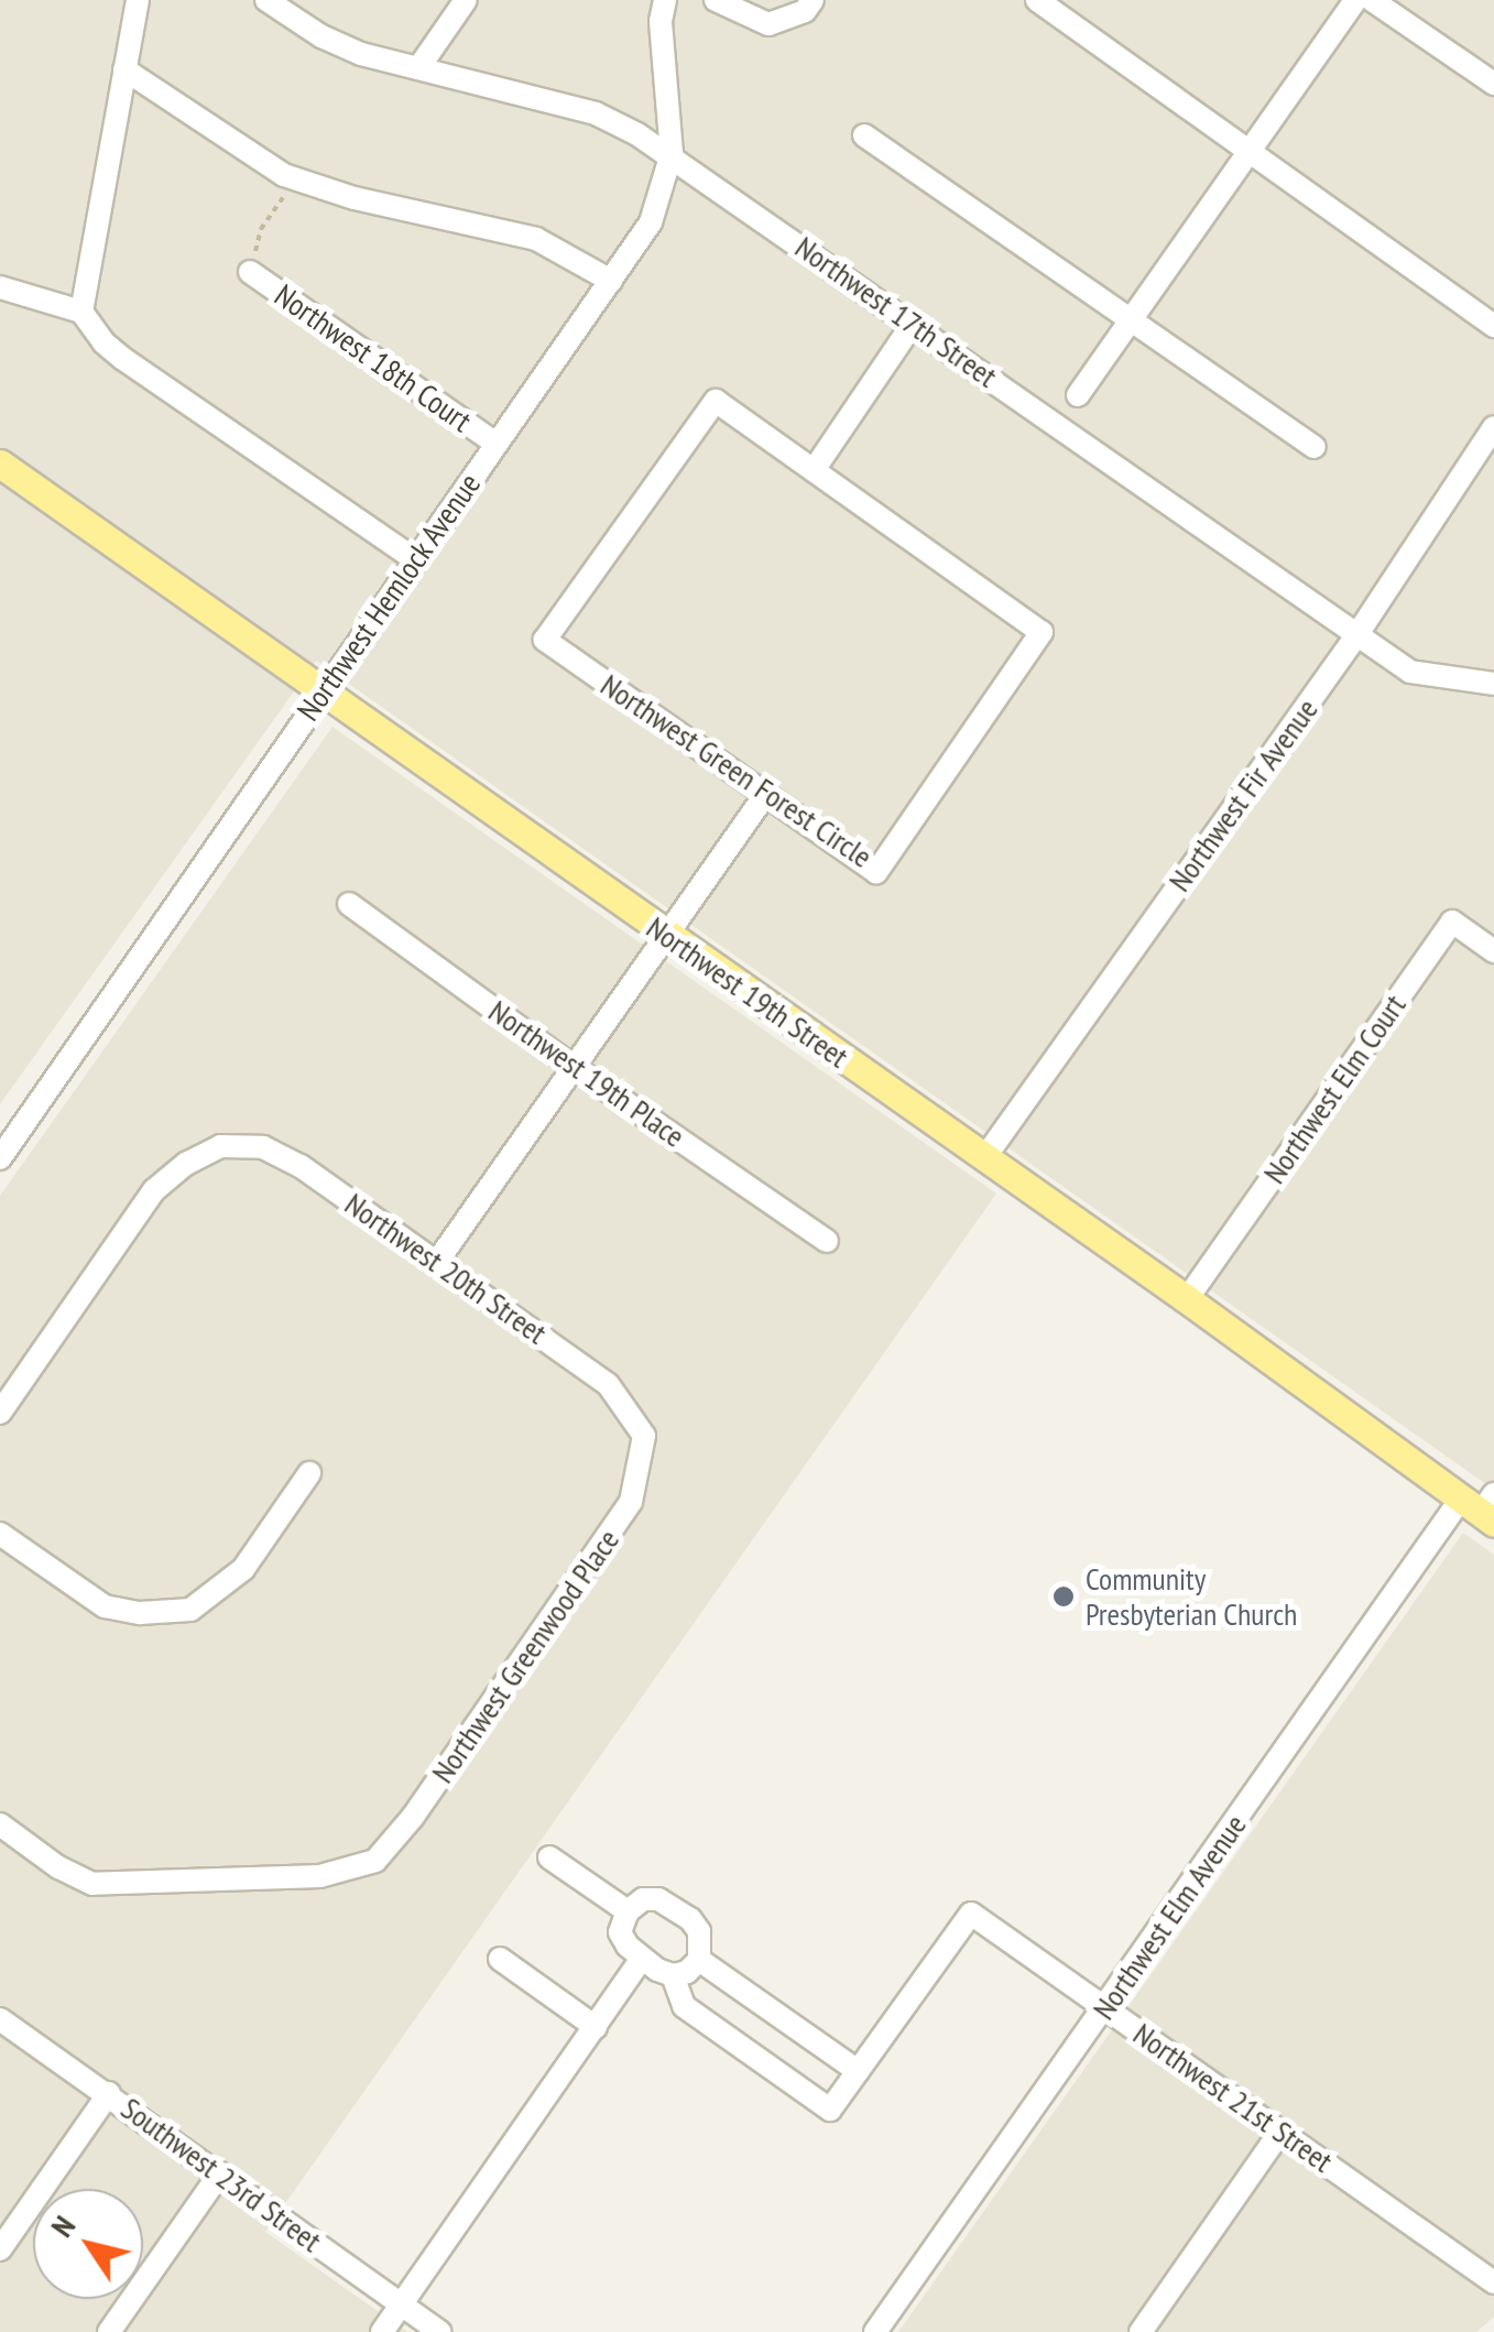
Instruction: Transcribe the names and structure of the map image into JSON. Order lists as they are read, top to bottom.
{
  "streets": {
    "main road": ["Northwest 19th Street"],
    "street": [
      "Northwest 17th Street",
      "Northwest 18th Court",
      "Northwest Hemlock Avenue",
      "Northwest Green Forest Circle",
      "Northwest Fir Avenue",
      "Northwest 19th Place",
      "Northwest Elm Court",
      "Northwest 20th Street",
      "Northwest Greenwood Place",
      "Northwest Elm Avenue",
      "Northwest 21st Street",
      "Southwest 23rd Street"
    ]
  },
  "crossings": [
    ["Northwest 17th Street", "Northwest Hemlock Avenue"],
    ["Northwest 17th Street", "Northwest Fir Avenue"],
    ["Northwest 18th Court", "Northwest Hemlock Avenue"],
    ["Northwest Hemlock Avenue", "Northwest 19th Street"],
    ["Northwest Fir Avenue", "Northwest 19th Street"],
    ["Northwest 19th Street", "Northwest Elm Court"],
    ["Northwest 19th Street", "Northwest Elm Avenue"],
    ["Northwest 20th Street", "Northwest Greenwood Place"],
    ["Northwest Elm Avenue", "Northwest 21st Street"]
  ],
  "places": ["Community Presbyterian Church"],
  "north": "top left"
}
